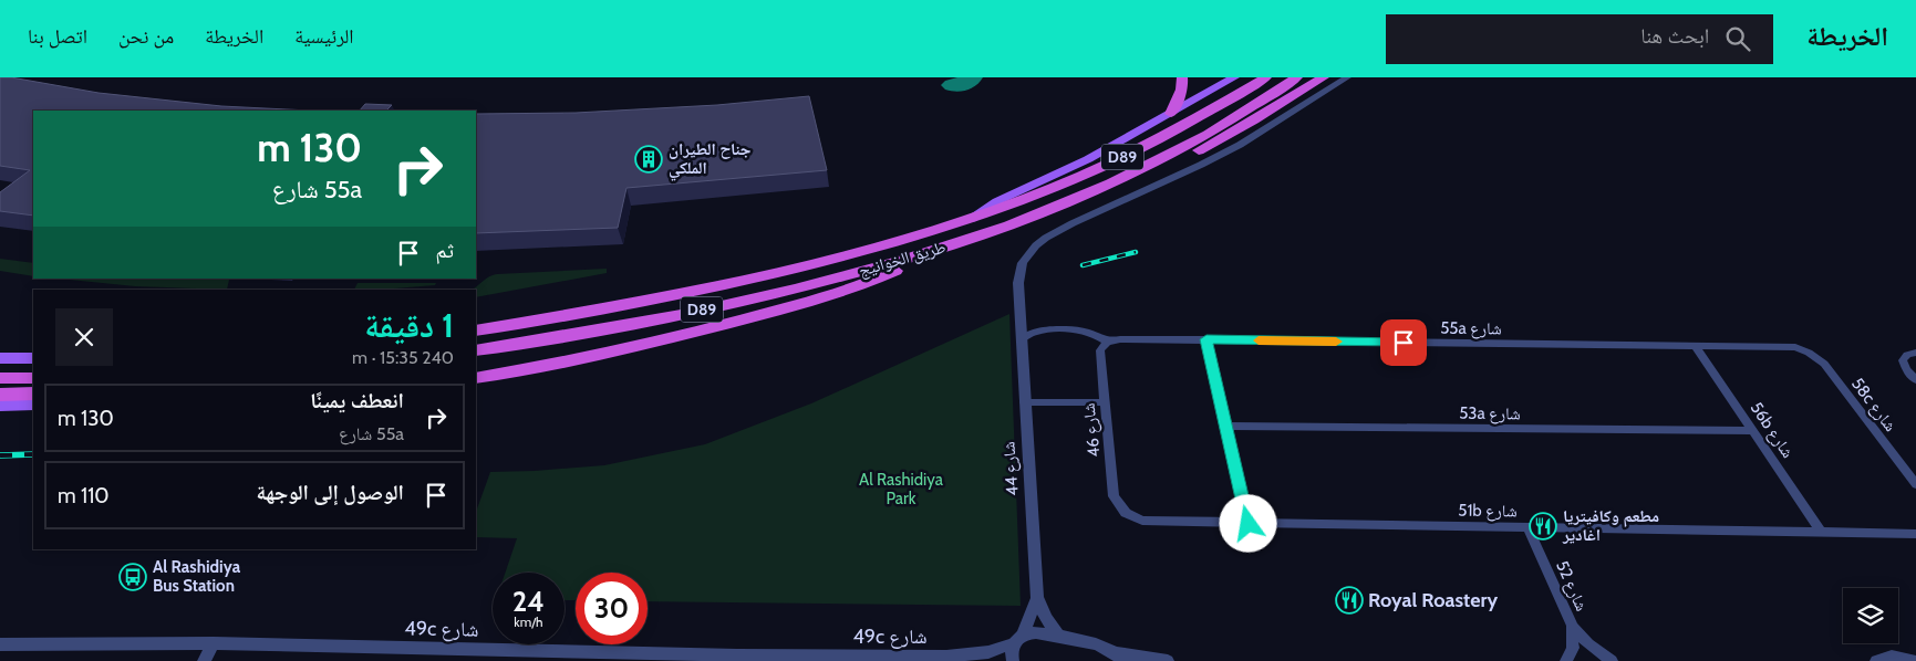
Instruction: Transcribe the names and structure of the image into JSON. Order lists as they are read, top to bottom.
{
  "streets": {
    "highway": ["D89", "طريق الخوانيج"],
    "street": [
      "55a شارع",
      "58c شارع",
      "53a شارع",
      "شارع 46",
      "56b شارع",
      "شارع 44",
      "51b شارع",
      "شارع 52",
      "49c شارع"
    ]
  },
  "crossings": [
    ["55a شارع", "58c شارع"],
    ["55a شارع", "شارع 46"],
    ["55a شارع", "56b شارع"],
    ["53a شارع", "56b شارع"],
    ["شارع 46", "51b شارع"],
    ["56b شارع", "51b شارع"],
    ["شارع 44", "49c شارع"],
    ["51b شارع", "شارع 52"]
  ],
  "parks": ["Al Rashidiya Park"],
  "places": {
    "building": ["جناح الطيران الملكي"],
    "restaurant": ["مطعم وكافيتريا اغادير", "Royal Roastery"],
    "bus stop": ["Al Rashidiya Bus Station"]
  },
  "page": {
    "header": "الخريطة",
    "search": "ابحث هنا",
    "nav": [
      "الرئيسية",
      "الخريطة",
      "من نحن",
      "اتصل بنا"
    ],
    "turn": ["130 m", "55a شارع"],
    "then": "ثم",
    "heading": ["1 دقيقة", "240 m · 15:35"],
    "list": [
      {
        "name": "انعطف يمينًا",
        "note": "55a شارع",
        "value": "130 m"
      },
      {
        "name": "الوصول إلى الوجهة",
        "value": "110 m"
      }
    ],
    "speed": "24 km/h",
    "limit": "30"
  }
}
